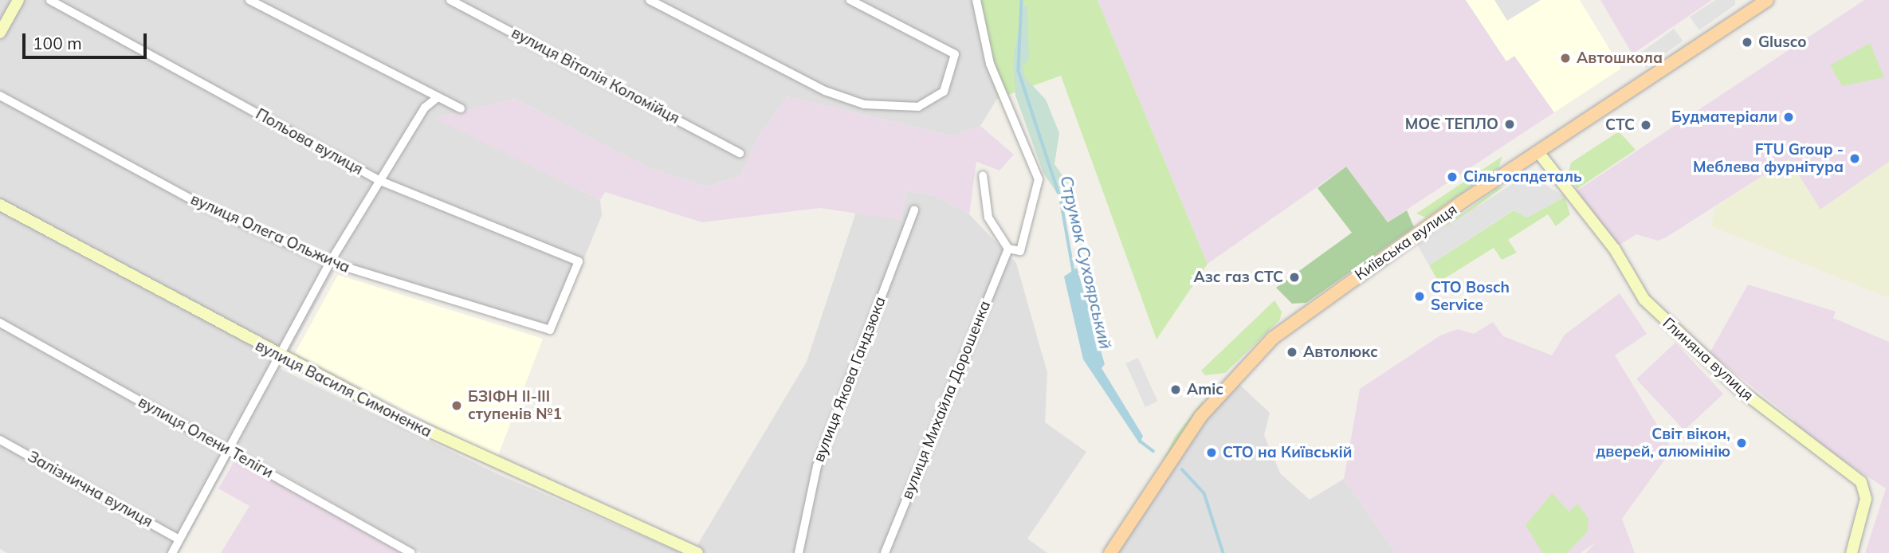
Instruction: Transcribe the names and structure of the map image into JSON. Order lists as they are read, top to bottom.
{
  "streets": {
    "main road": ["Київська вулиця"],
    "street": [
      "вулиця Віталія Коломійця",
      "Польова вулиця",
      "вулиця Олега Ольжича",
      "Глиняна вулиця",
      "вулиця Якова Гандзюка",
      "вулиця Василя Симоненка",
      "вулиця Михайла Дорошенка",
      "вулиця Олени Теліги",
      "Залізнична вулиця"
    ]
  },
  "crossings": [
    ["Польова вулиця", "вулиця Олега Ольжича"],
    ["Київська вулиця", "Глиняна вулиця"]
  ],
  "water": ["Струмок Сухоярський"],
  "places": [
    "Glusco",
    "Автошкола",
    "Будматеріали",
    "МОЄ ТЕПЛО",
    "СТС",
    "FTU Group - Меблева фурнітура",
    "Сільгоспдеталь",
    "Азс газ СТС",
    "СТО Bosch Service",
    "Автолюкс",
    "Amic",
    "БЗІФН ІІ-ІІІ ступенів №1",
    "Світ вікон, дверей, алюмінію",
    "СТО на Київській"
  ],
  "scale_bar": "100 m"
}
